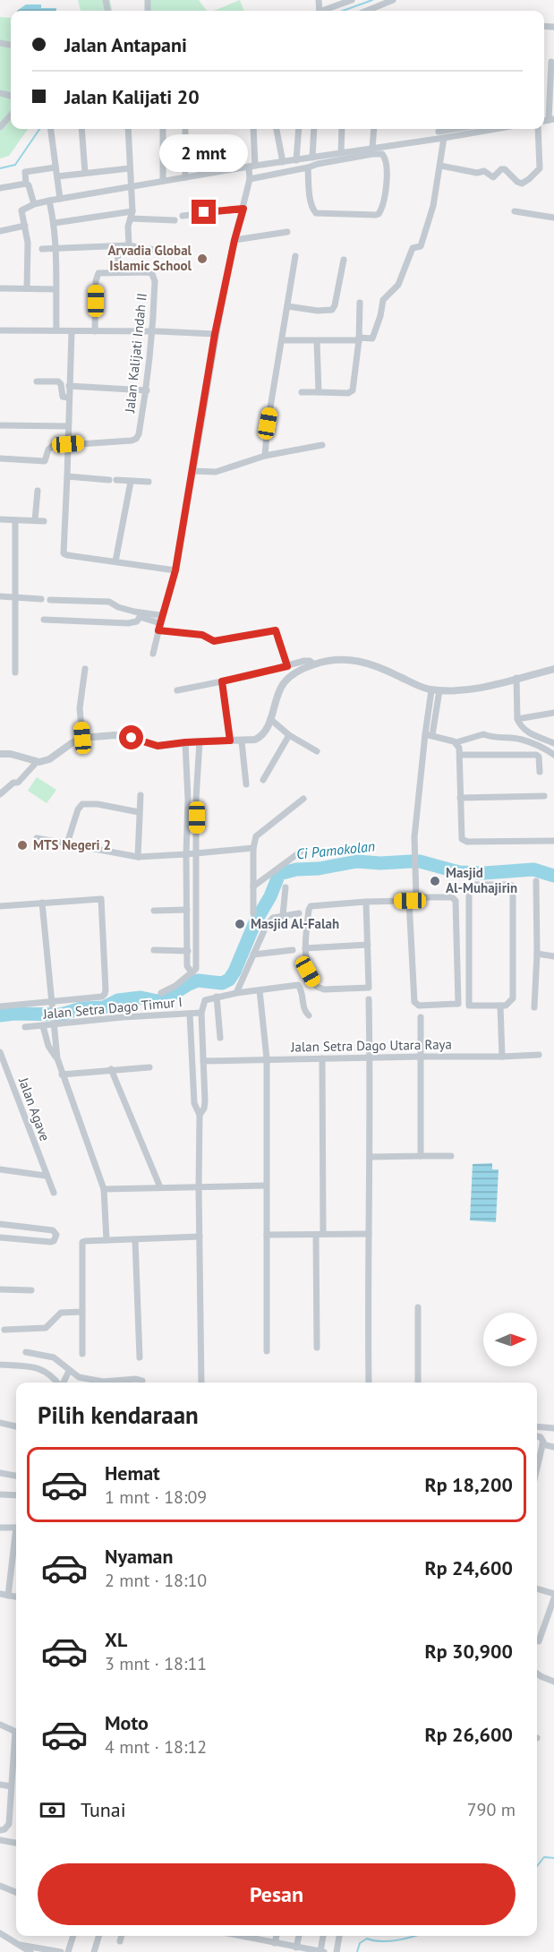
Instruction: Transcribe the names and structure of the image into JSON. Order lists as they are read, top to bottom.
{
  "streets": {
    "street": [
      "Jalan Kalijati Indah II",
      "Jalan Setra Dago Timur I",
      "Jalan Setra Dago Utara Raya",
      "Jalan Agave"
    ]
  },
  "water": ["Ci Pamokolan"],
  "places": [
    "Arvadia Global Islamic School",
    "MTS Negeri 2",
    "Masjid Al-Muhajirin",
    "Masjid Al-Falah"
  ],
  "north": "right",
  "page": {
    "banner": ["Jalan Antapani", "Jalan Kalijati 20"],
    "bubble": "2 mnt",
    "heading": "Pilih kendaraan",
    "list": [
      {
        "name": "Hemat",
        "note": "1 mnt · 18:09",
        "value": "Rp 18,200"
      },
      {
        "name": "Nyaman",
        "note": "2 mnt · 18:10",
        "value": "Rp 24,600"
      },
      {
        "name": "XL",
        "note": "3 mnt · 18:11",
        "value": "Rp 30,900"
      },
      {
        "name": "Moto",
        "note": "4 mnt · 18:12",
        "value": "Rp 26,600"
      }
    ],
    "pay": ["Tunai", "790 m"],
    "buttons": "Pesan"
  }
}
